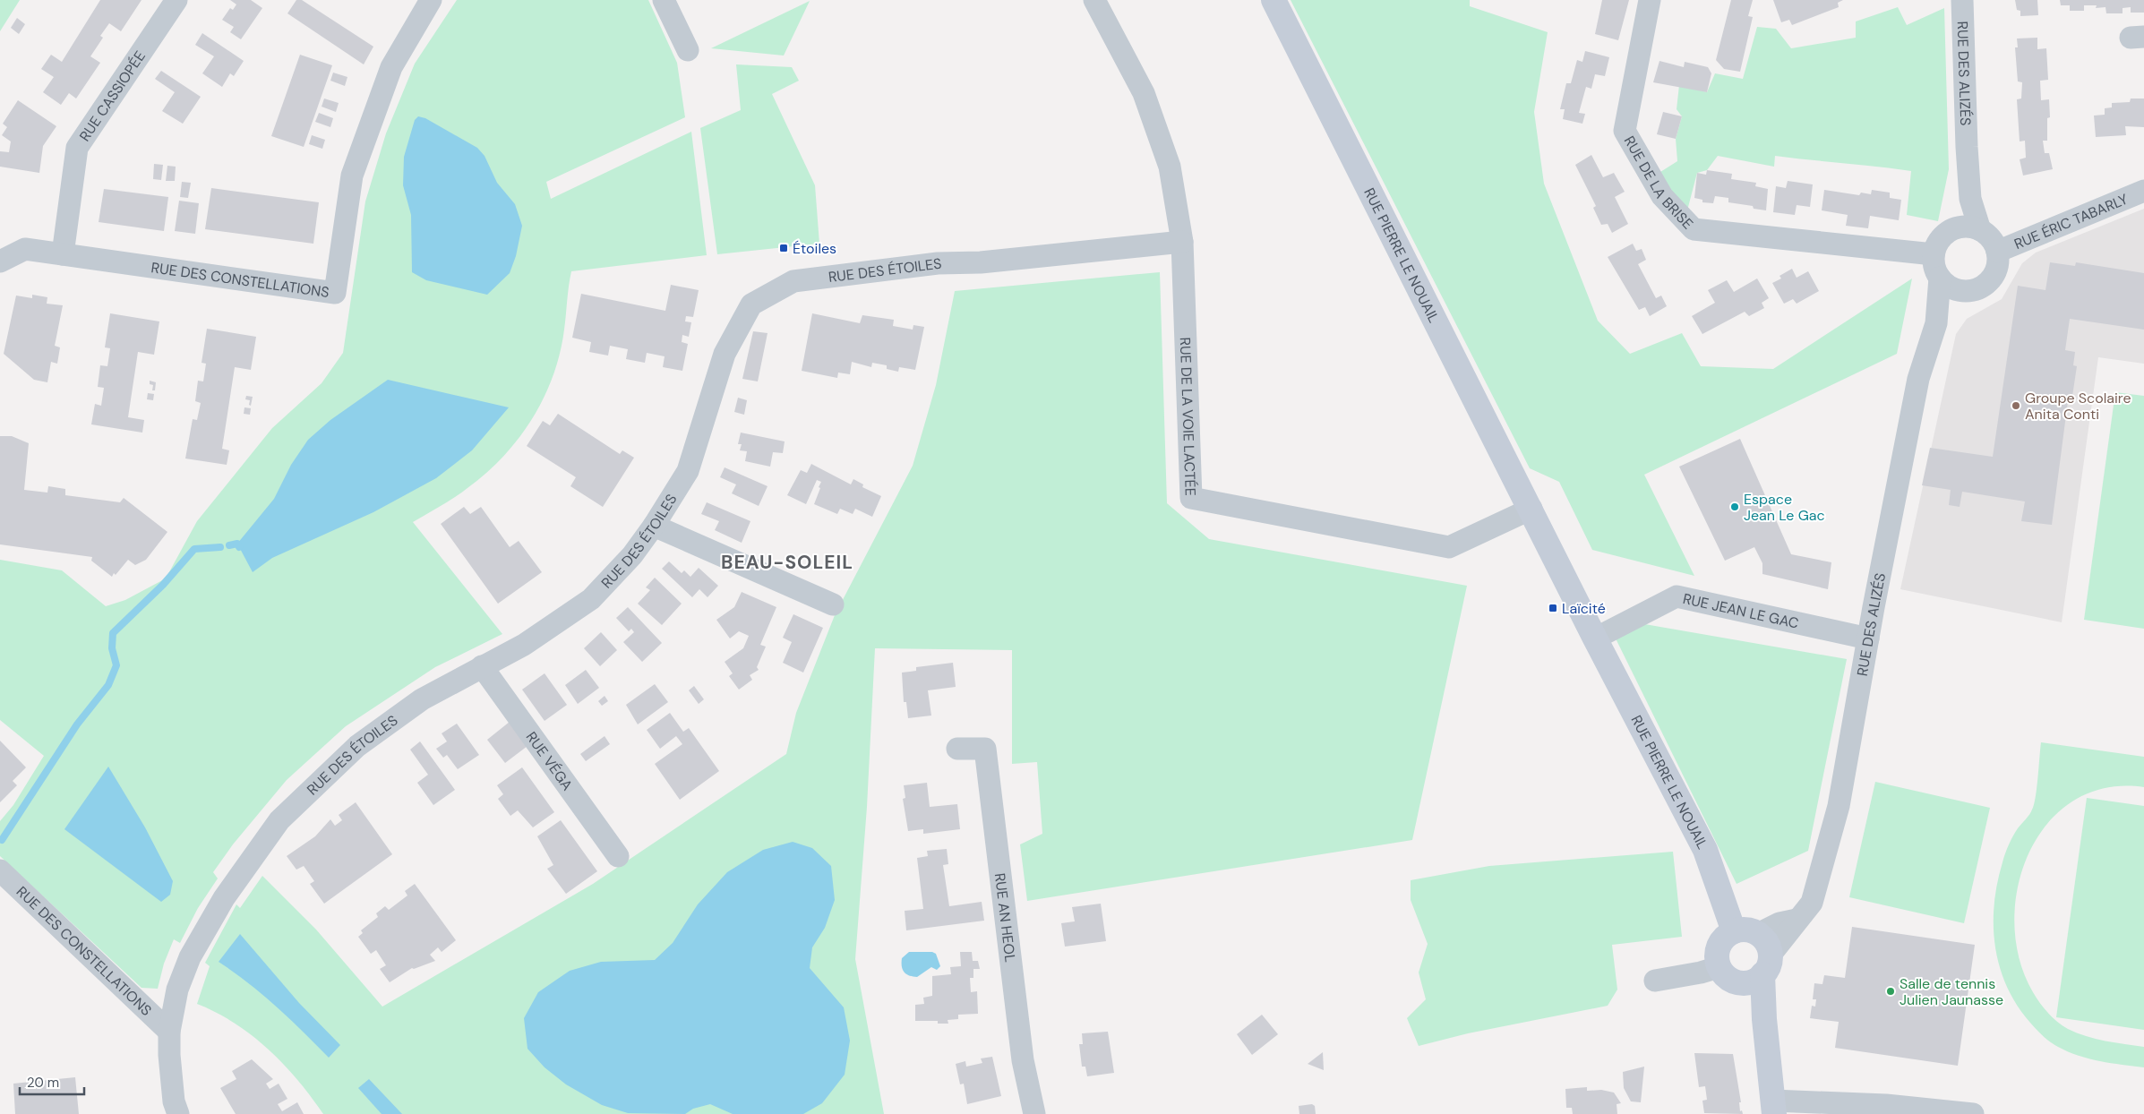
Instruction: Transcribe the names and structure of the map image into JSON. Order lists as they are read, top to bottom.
{
  "streets": {
    "street": [
      "RUE DES ALIZÉS",
      "RUE CASSIOPÉE",
      "RUE DE LA BRISE",
      "RUE ÉRIC TABARLY",
      "RUE PIERRE LE NOUAIL",
      "RUE DES ÉTOILES",
      "RUE DES CONSTELLATIONS",
      "RUE DE LA VOIE LACTÉE",
      "RUE JEAN LE GAC",
      "RUE VÉGA",
      "RUE AN HEOL"
    ]
  },
  "crossings": [
    ["RUE DES ALIZÉS", "RUE DE LA BRISE"],
    ["RUE DES ALIZÉS", "RUE ÉRIC TABARLY"],
    ["RUE DES ALIZÉS", "RUE PIERRE LE NOUAIL"],
    ["RUE DES ALIZÉS", "RUE JEAN LE GAC"],
    ["RUE CASSIOPÉE", "RUE DES CONSTELLATIONS"],
    ["RUE DE LA BRISE", "RUE ÉRIC TABARLY"],
    ["RUE PIERRE LE NOUAIL", "RUE DE LA VOIE LACTÉE"],
    ["RUE PIERRE LE NOUAIL", "RUE JEAN LE GAC"],
    ["RUE DES ÉTOILES", "RUE DES CONSTELLATIONS"],
    ["RUE DES ÉTOILES", "RUE DE LA VOIE LACTÉE"],
    ["RUE DES ÉTOILES", "RUE VÉGA"]
  ],
  "districts": ["BEAU-SOLEIL"],
  "places": {
    "transit": ["Étoiles", "Laïcité"],
    "other": ["Groupe Scolaire Anita Conti", "Espace Jean Le Gac", "Salle de tennis Julien Jaunasse"]
  },
  "scale_bar": "20 m"
}
